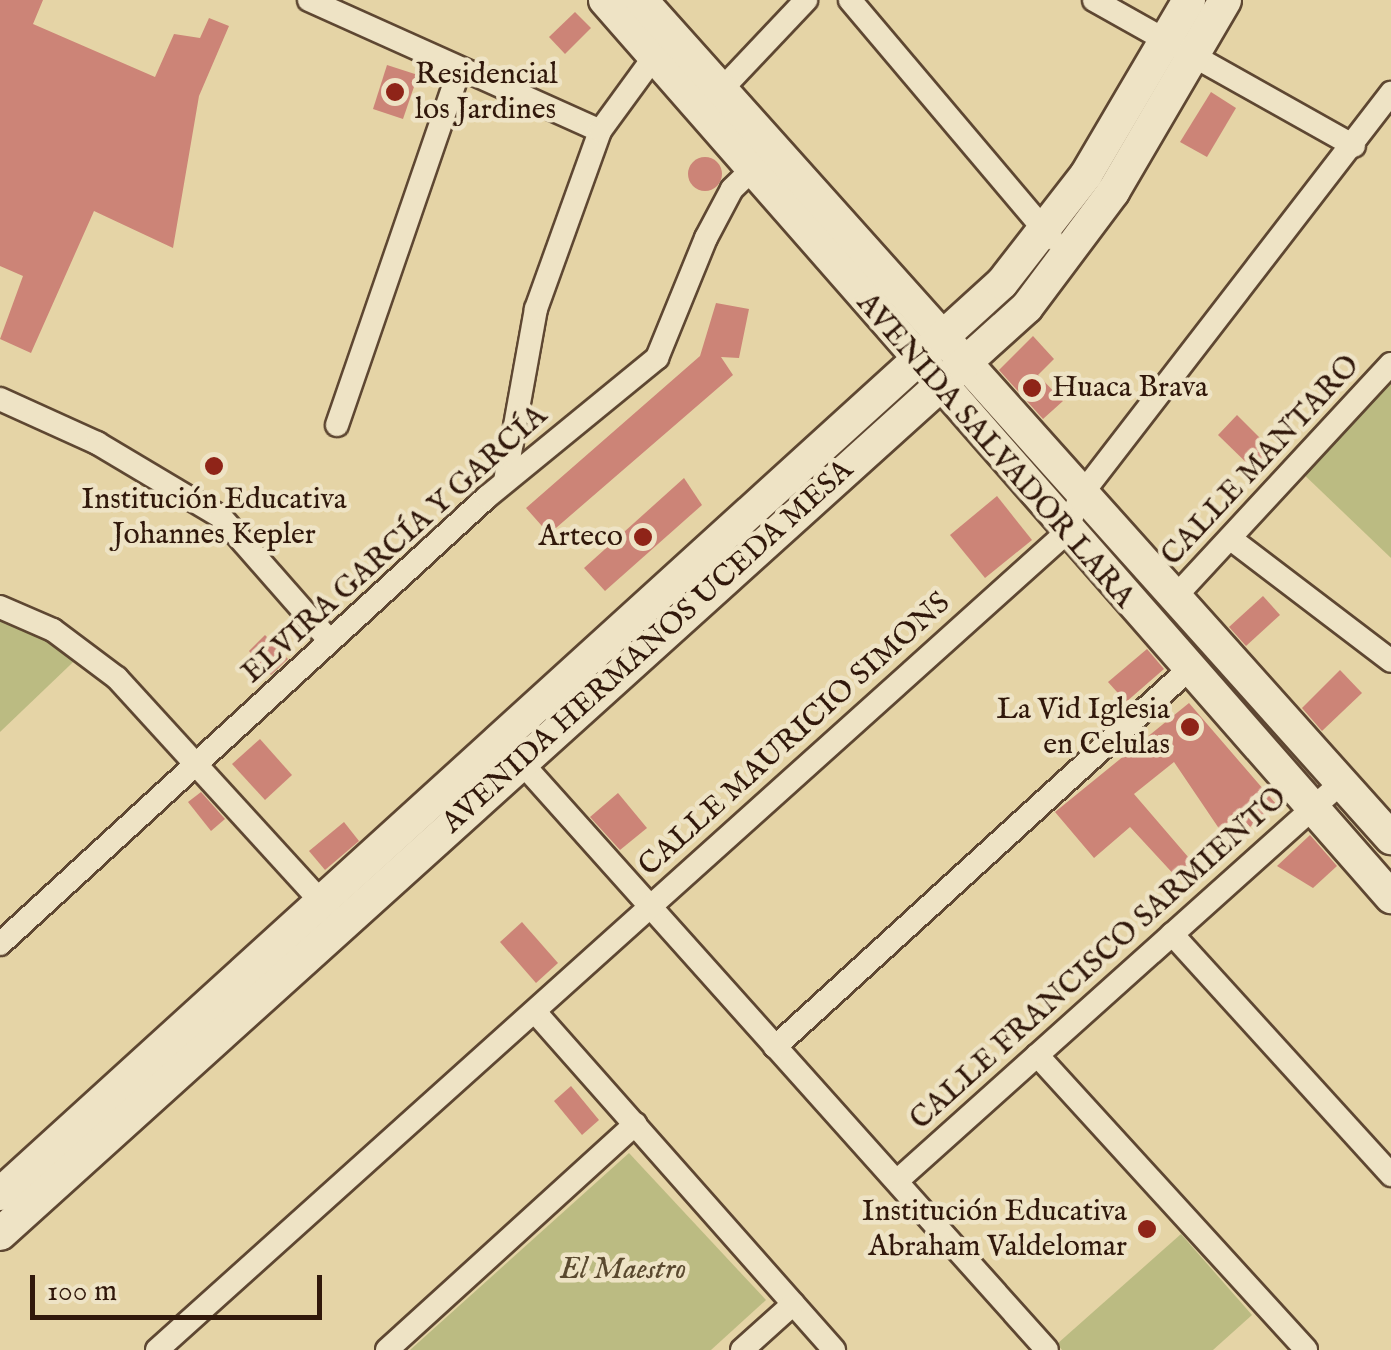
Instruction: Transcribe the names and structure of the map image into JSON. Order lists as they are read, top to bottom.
{
  "streets": {
    "street": [
      "AVENIDA SALVADOR LARA",
      "CALLE MANTARO",
      "ELVIRA GARCÍA Y GARCÍA",
      "AVENIDA HERMANOS UCEDA MESA",
      "CALLE MAURICIO SIMONS",
      "CALLE FRANCISCO SARMIENTO"
    ]
  },
  "crossings": [
    ["AVENIDA SALVADOR LARA", "CALLE MANTARO"],
    ["AVENIDA SALVADOR LARA", "ELVIRA GARCÍA Y GARCÍA"],
    ["AVENIDA SALVADOR LARA", "AVENIDA HERMANOS UCEDA MESA"],
    ["AVENIDA SALVADOR LARA", "CALLE MAURICIO SIMONS"],
    ["AVENIDA SALVADOR LARA", "CALLE FRANCISCO SARMIENTO"]
  ],
  "parks": ["El Maestro"],
  "places": [
    "Residencial los Jardines",
    "Huaca Brava",
    "Institución Educativa Johannes Kepler",
    "Arteco",
    "La Vid Iglesia en Celulas",
    "Institución Educativa Abraham Valdelomar"
  ],
  "scale_bar": "100 m"
}
